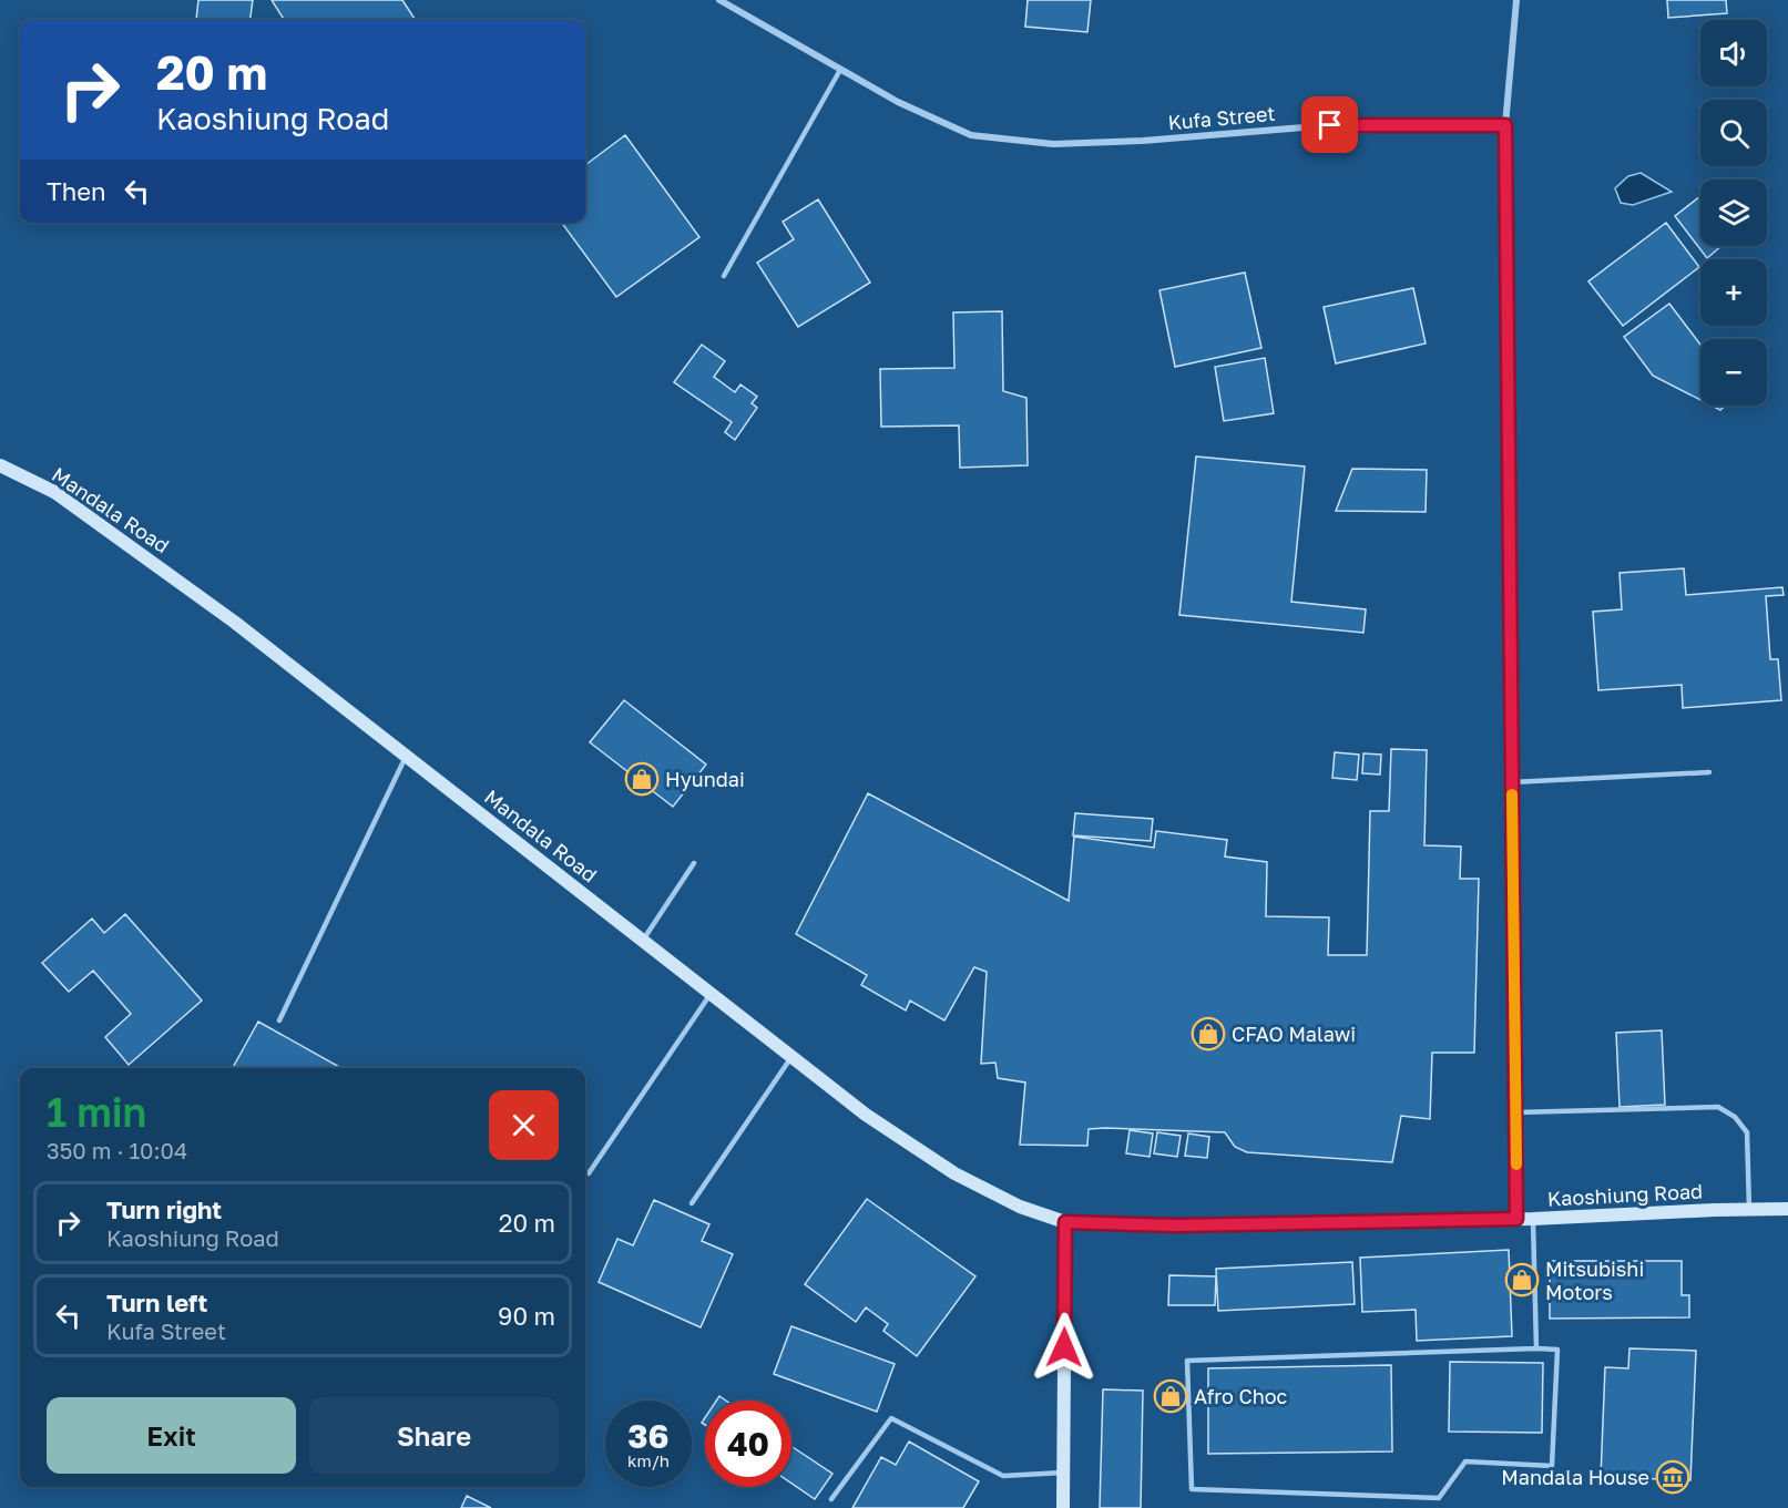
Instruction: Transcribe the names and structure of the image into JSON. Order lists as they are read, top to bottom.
{
  "streets": {
    "street": ["Kufa Street", "Mandala Road", "Kaoshiung Road"]
  },
  "crossings": [
    ["Mandala Road", "Kaoshiung Road"]
  ],
  "places": {
    "shop": [
      "Hyundai",
      "CFAO Malawi",
      "Mitsubishi Motors",
      "Afro Choc"
    ],
    "museum": ["Mandala House"]
  },
  "page": {
    "map_buttons": ["+", "−"],
    "turn": ["20 m", "Kaoshiung Road"],
    "then": "Then",
    "heading": ["1 min", "350 m · 10:04"],
    "list": [
      {
        "name": "Turn right",
        "note": "Kaoshiung Road",
        "value": "20 m"
      },
      {
        "name": "Turn left",
        "note": "Kufa Street",
        "value": "90 m"
      }
    ],
    "buttons": ["Exit", "Share"],
    "speed": "36 km/h",
    "limit": "40"
  }
}
